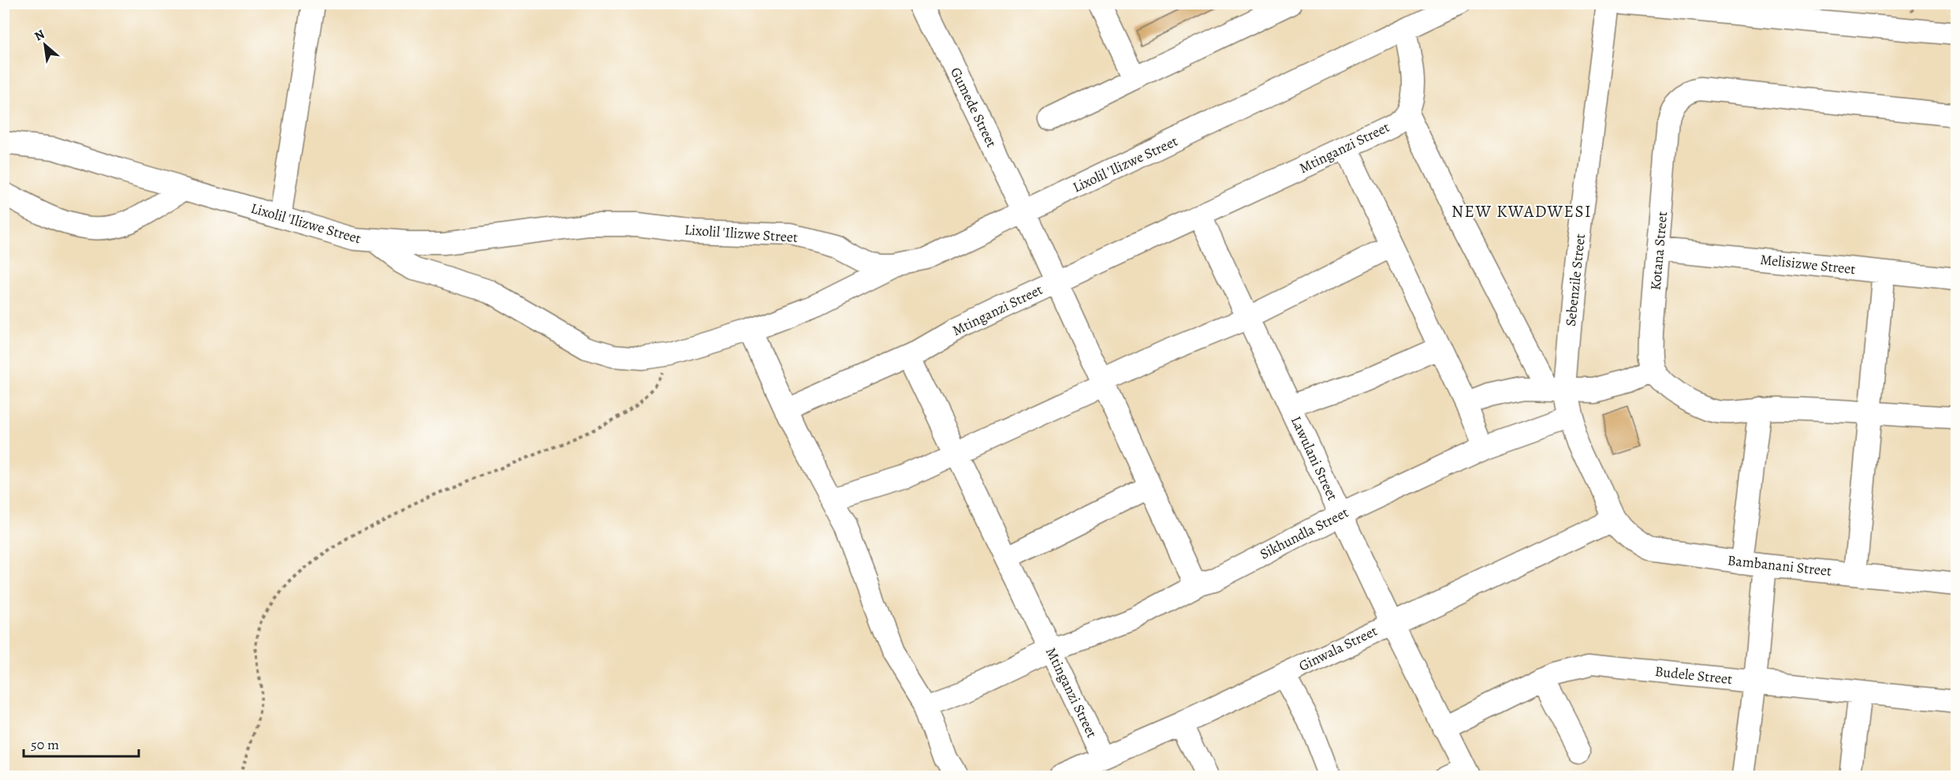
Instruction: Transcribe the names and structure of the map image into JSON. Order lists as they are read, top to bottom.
{
  "streets": {
    "street": [
      "Gumede Street",
      "Mtinganzi Street",
      "Lixolil 'Ilizwe Street",
      "Kotana Street",
      "Melisizwe Street",
      "Sebenzile Street",
      "Lawulani Street",
      "Sikhundla Street",
      "Bambanani Street",
      "Ginwala Street",
      "Budele Street"
    ]
  },
  "crossings": [
    ["Gumede Street", "Lixolil 'Ilizwe Street"],
    ["Mtinganzi Street", "Lawulani Street"],
    ["Mtinganzi Street", "Sikhundla Street"],
    ["Mtinganzi Street", "Ginwala Street"],
    ["Kotana Street", "Melisizwe Street"],
    ["Sebenzile Street", "Sikhundla Street"],
    ["Sebenzile Street", "Bambanani Street"],
    ["Sebenzile Street", "Ginwala Street"],
    ["Lawulani Street", "Sikhundla Street"],
    ["Lawulani Street", "Ginwala Street"],
    ["Lawulani Street", "Budele Street"],
    ["Bambanani Street", "Ginwala Street"]
  ],
  "districts": ["NEW KWADWESI"],
  "scale_bar": "50 m",
  "north": "top left"
}
